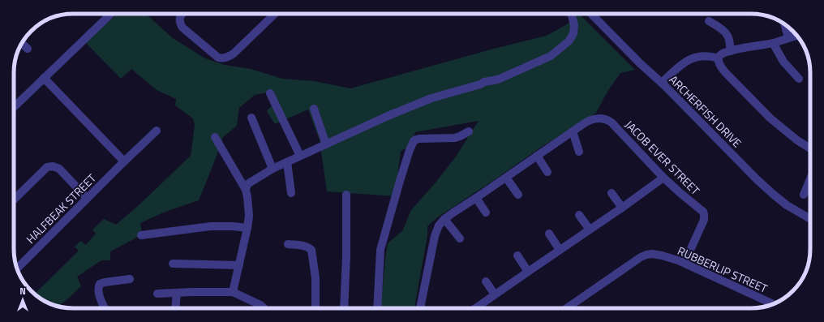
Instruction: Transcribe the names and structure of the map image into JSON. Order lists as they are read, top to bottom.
{
  "streets": {
    "street": [
      "ARCHERFISH DRIVE",
      "JACOB EVER STREET",
      "HALFBEAK STREET",
      "RUBBERLIP STREET"
    ]
  },
  "crossings": [
    ["JACOB EVER STREET", "RUBBERLIP STREET"]
  ],
  "north": "top"
}
